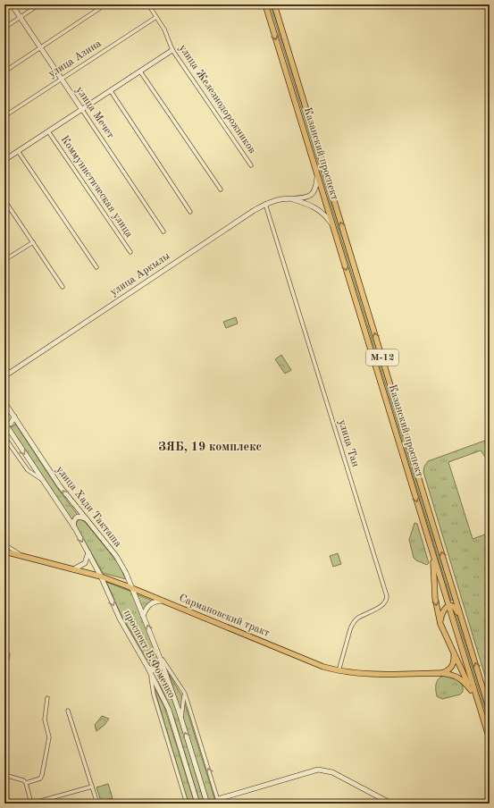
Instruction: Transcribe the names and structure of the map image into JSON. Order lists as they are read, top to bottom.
{
  "streets": {
    "main road": [
      "улица Мечет",
      "Казанский проспект",
      "улица Аркылы",
      "М-12",
      "улица Хади Такташа",
      "Сармановский тракт",
      "проспект В.Фоменко"
    ],
    "street": [
      "улица Азина",
      "улица Железнодорожников",
      "Коммунистическая улица",
      "улица Тан"
    ]
  },
  "crossings": [
    ["улица Азина", "улица Железнодорожников"],
    ["улица Азина", "улица Мечет"],
    ["Казанский проспект", "улица Аркылы"],
    ["улица Аркылы", "улица Тан"],
    ["улица Тан", "Сармановский тракт"],
    ["улица Хади Такташа", "Сармановский тракт"],
    ["улица Хади Такташа", "проспект В.Фоменко"],
    ["Сармановский тракт", "проспект В.Фоменко"]
  ],
  "districts": ["ЗЯБ, 19 комплекс"]
}
